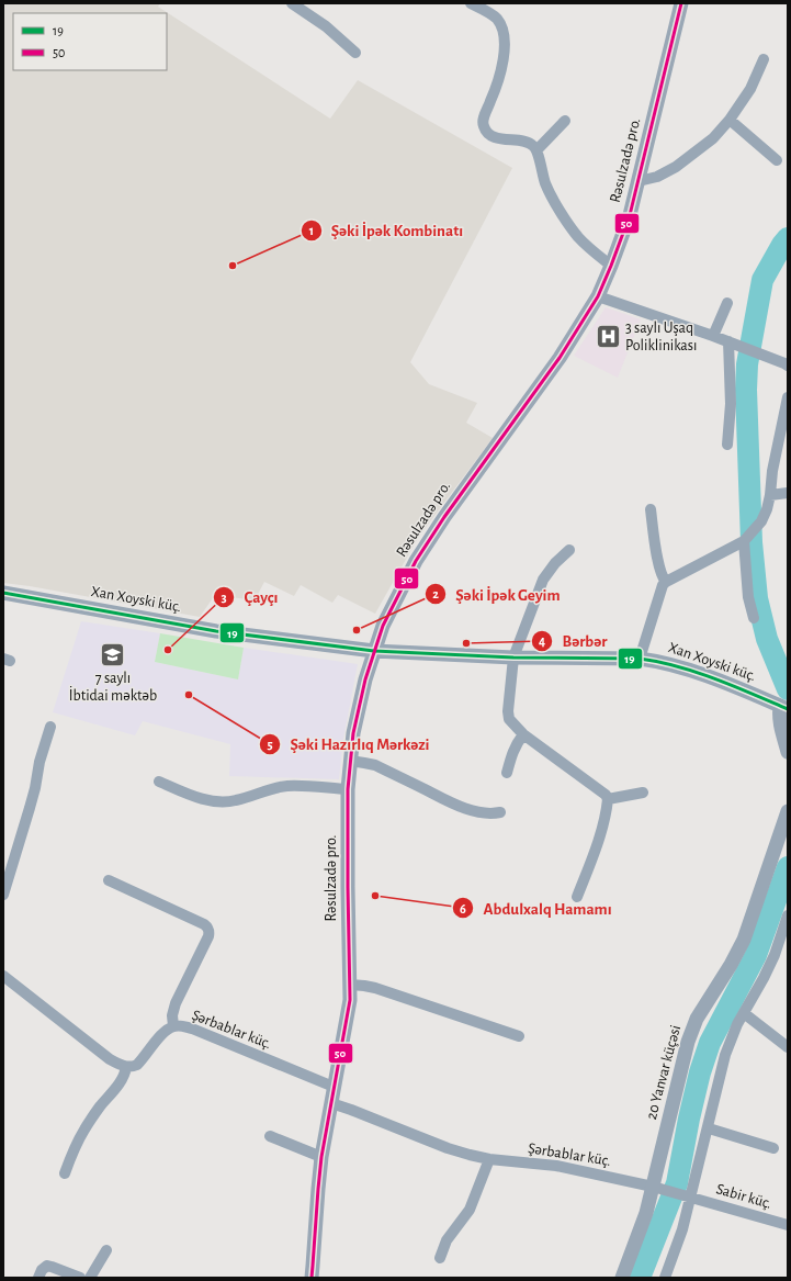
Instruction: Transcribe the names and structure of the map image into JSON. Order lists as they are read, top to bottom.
{
  "streets": {
    "street": [
      "Rəsulzadə pro.",
      "Xan Xoyski küç.",
      "Şərbablar küç.",
      "20 Yanvar küçəsi",
      "Sabir küç."
    ]
  },
  "crossings": [
    ["Rəsulzadə pro.", "Xan Xoyski küç."],
    ["Rəsulzadə pro.", "Şərbablar küç."],
    ["Şərbablar küç.", "20 Yanvar küçəsi"],
    ["Şərbablar küç.", "Sabir küç."]
  ],
  "places": {
    "other": [
      "Şəki İpək Kombinatı",
      "Şəki İpək Geyim",
      "Bərbər",
      "Çayçı",
      "Şəki Hazırlıq Mərkəzi",
      "Abdulxalq Hamamı"
    ],
    "hospital": ["3 saylı Uşaq Poliklinikası"],
    "school or university": ["7 saylı İbtidai məktəb"]
  },
  "lines": ["transit line 50", "transit line 19"],
  "legend": ["19", "50"]
}
